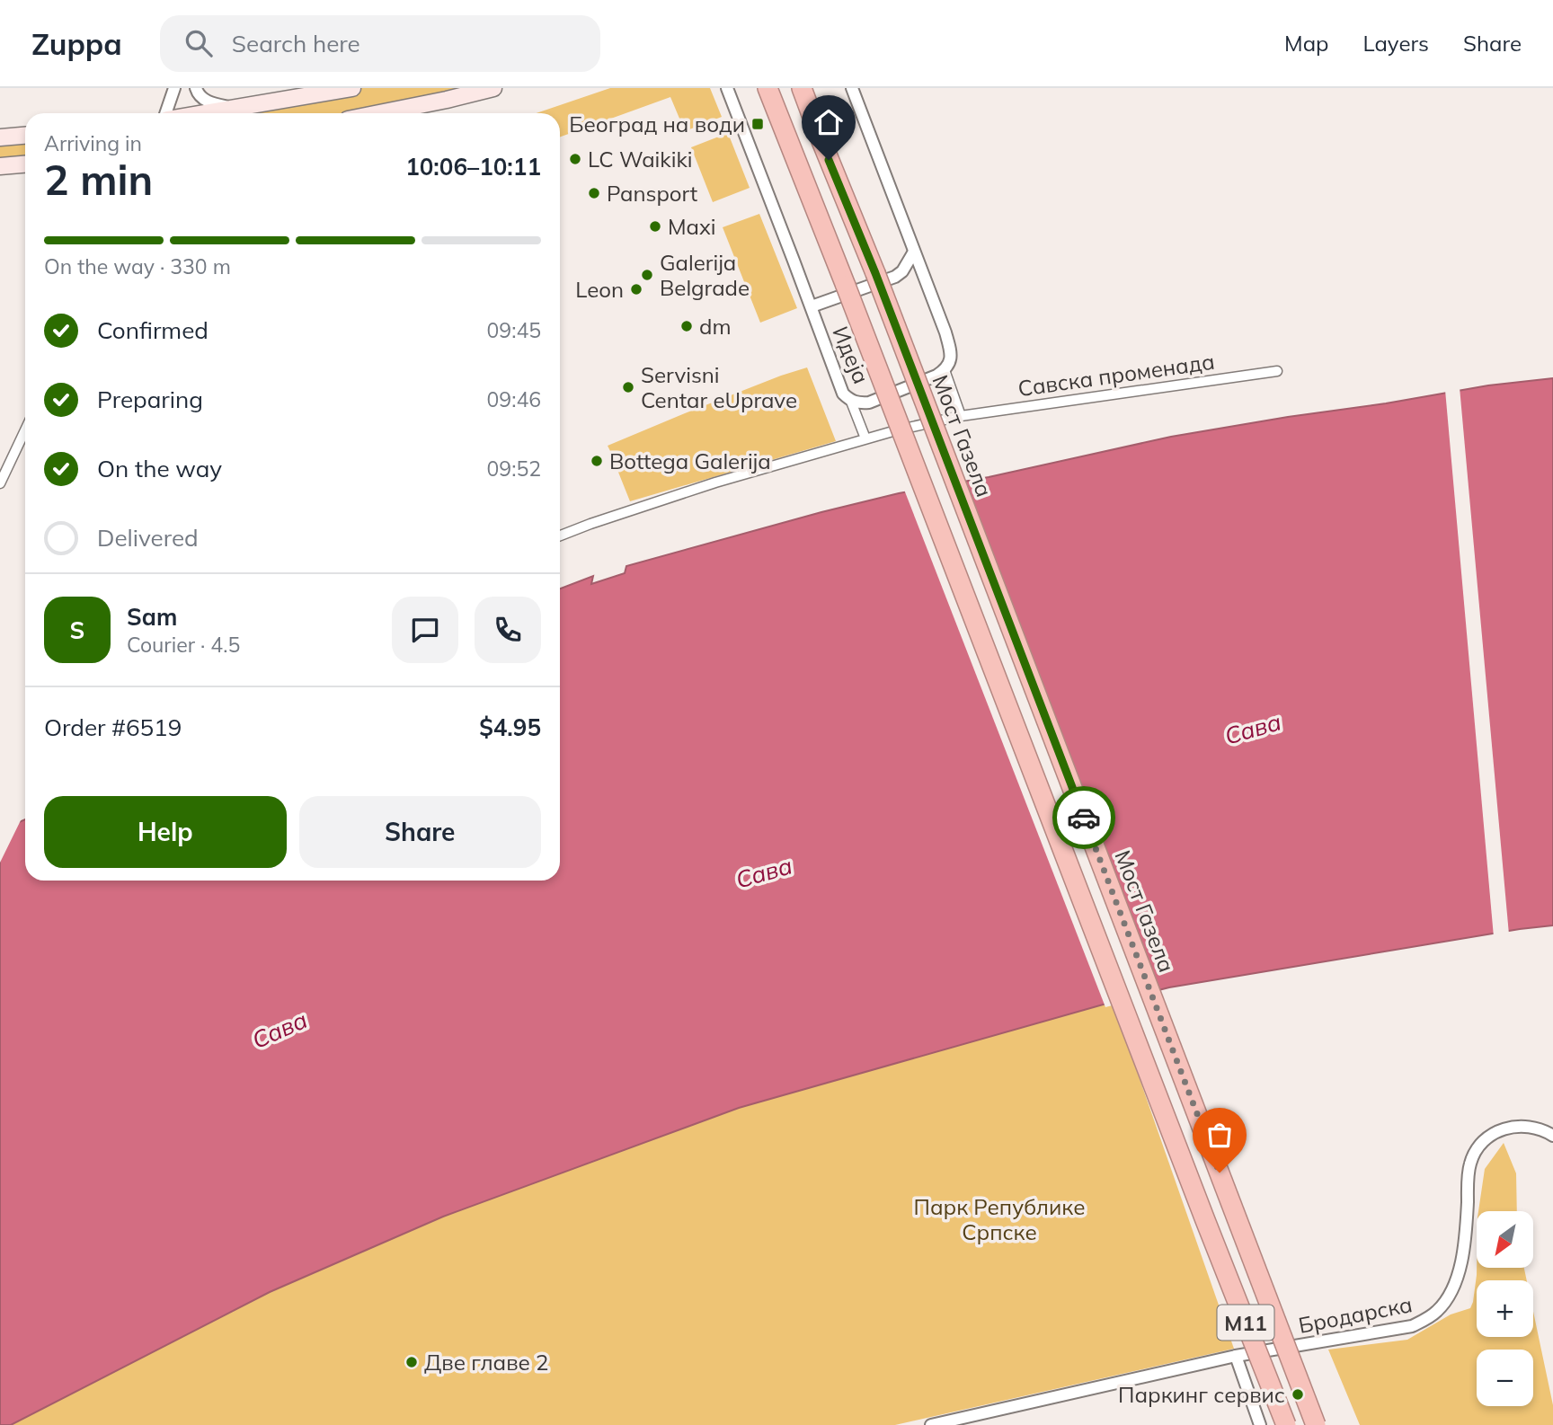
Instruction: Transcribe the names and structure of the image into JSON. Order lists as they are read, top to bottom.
{
  "streets": {
    "highway": ["Мост Газела", "M11"],
    "street": ["Идеја", "Савска променада", "Бродарска"]
  },
  "water": ["Сава"],
  "parks": ["Парк Републике Српске"],
  "places": {
    "transit": ["Београд на води"],
    "other": [
      "LC Waikiki",
      "Pansport",
      "Maxi",
      "Galerija Belgrade",
      "Leon",
      "dm",
      "Servisni Centar eUprave",
      "Bottega Galerija",
      "Две главе 2",
      "Паркинг сервис"
    ]
  },
  "north": "bottom left",
  "page": {
    "header": "Zuppa",
    "search": "Search here",
    "nav": ["Map", "Layers", "Share"],
    "heading": ["2 min", "Arriving in", "10:06–10:11"],
    "panel": [
      "Sam",
      "Courier · 4.5",
      "Order #6519",
      "$4.95"
    ],
    "bar": "On the way · 330 m",
    "list": [
      ["Confirmed", "09:45"],
      ["Preparing", "09:46"],
      ["On the way", "09:52"],
      "Delivered"
    ],
    "round": "S",
    "buttons": ["Help", "Share"],
    "map_buttons": ["+", "−"]
  }
}
